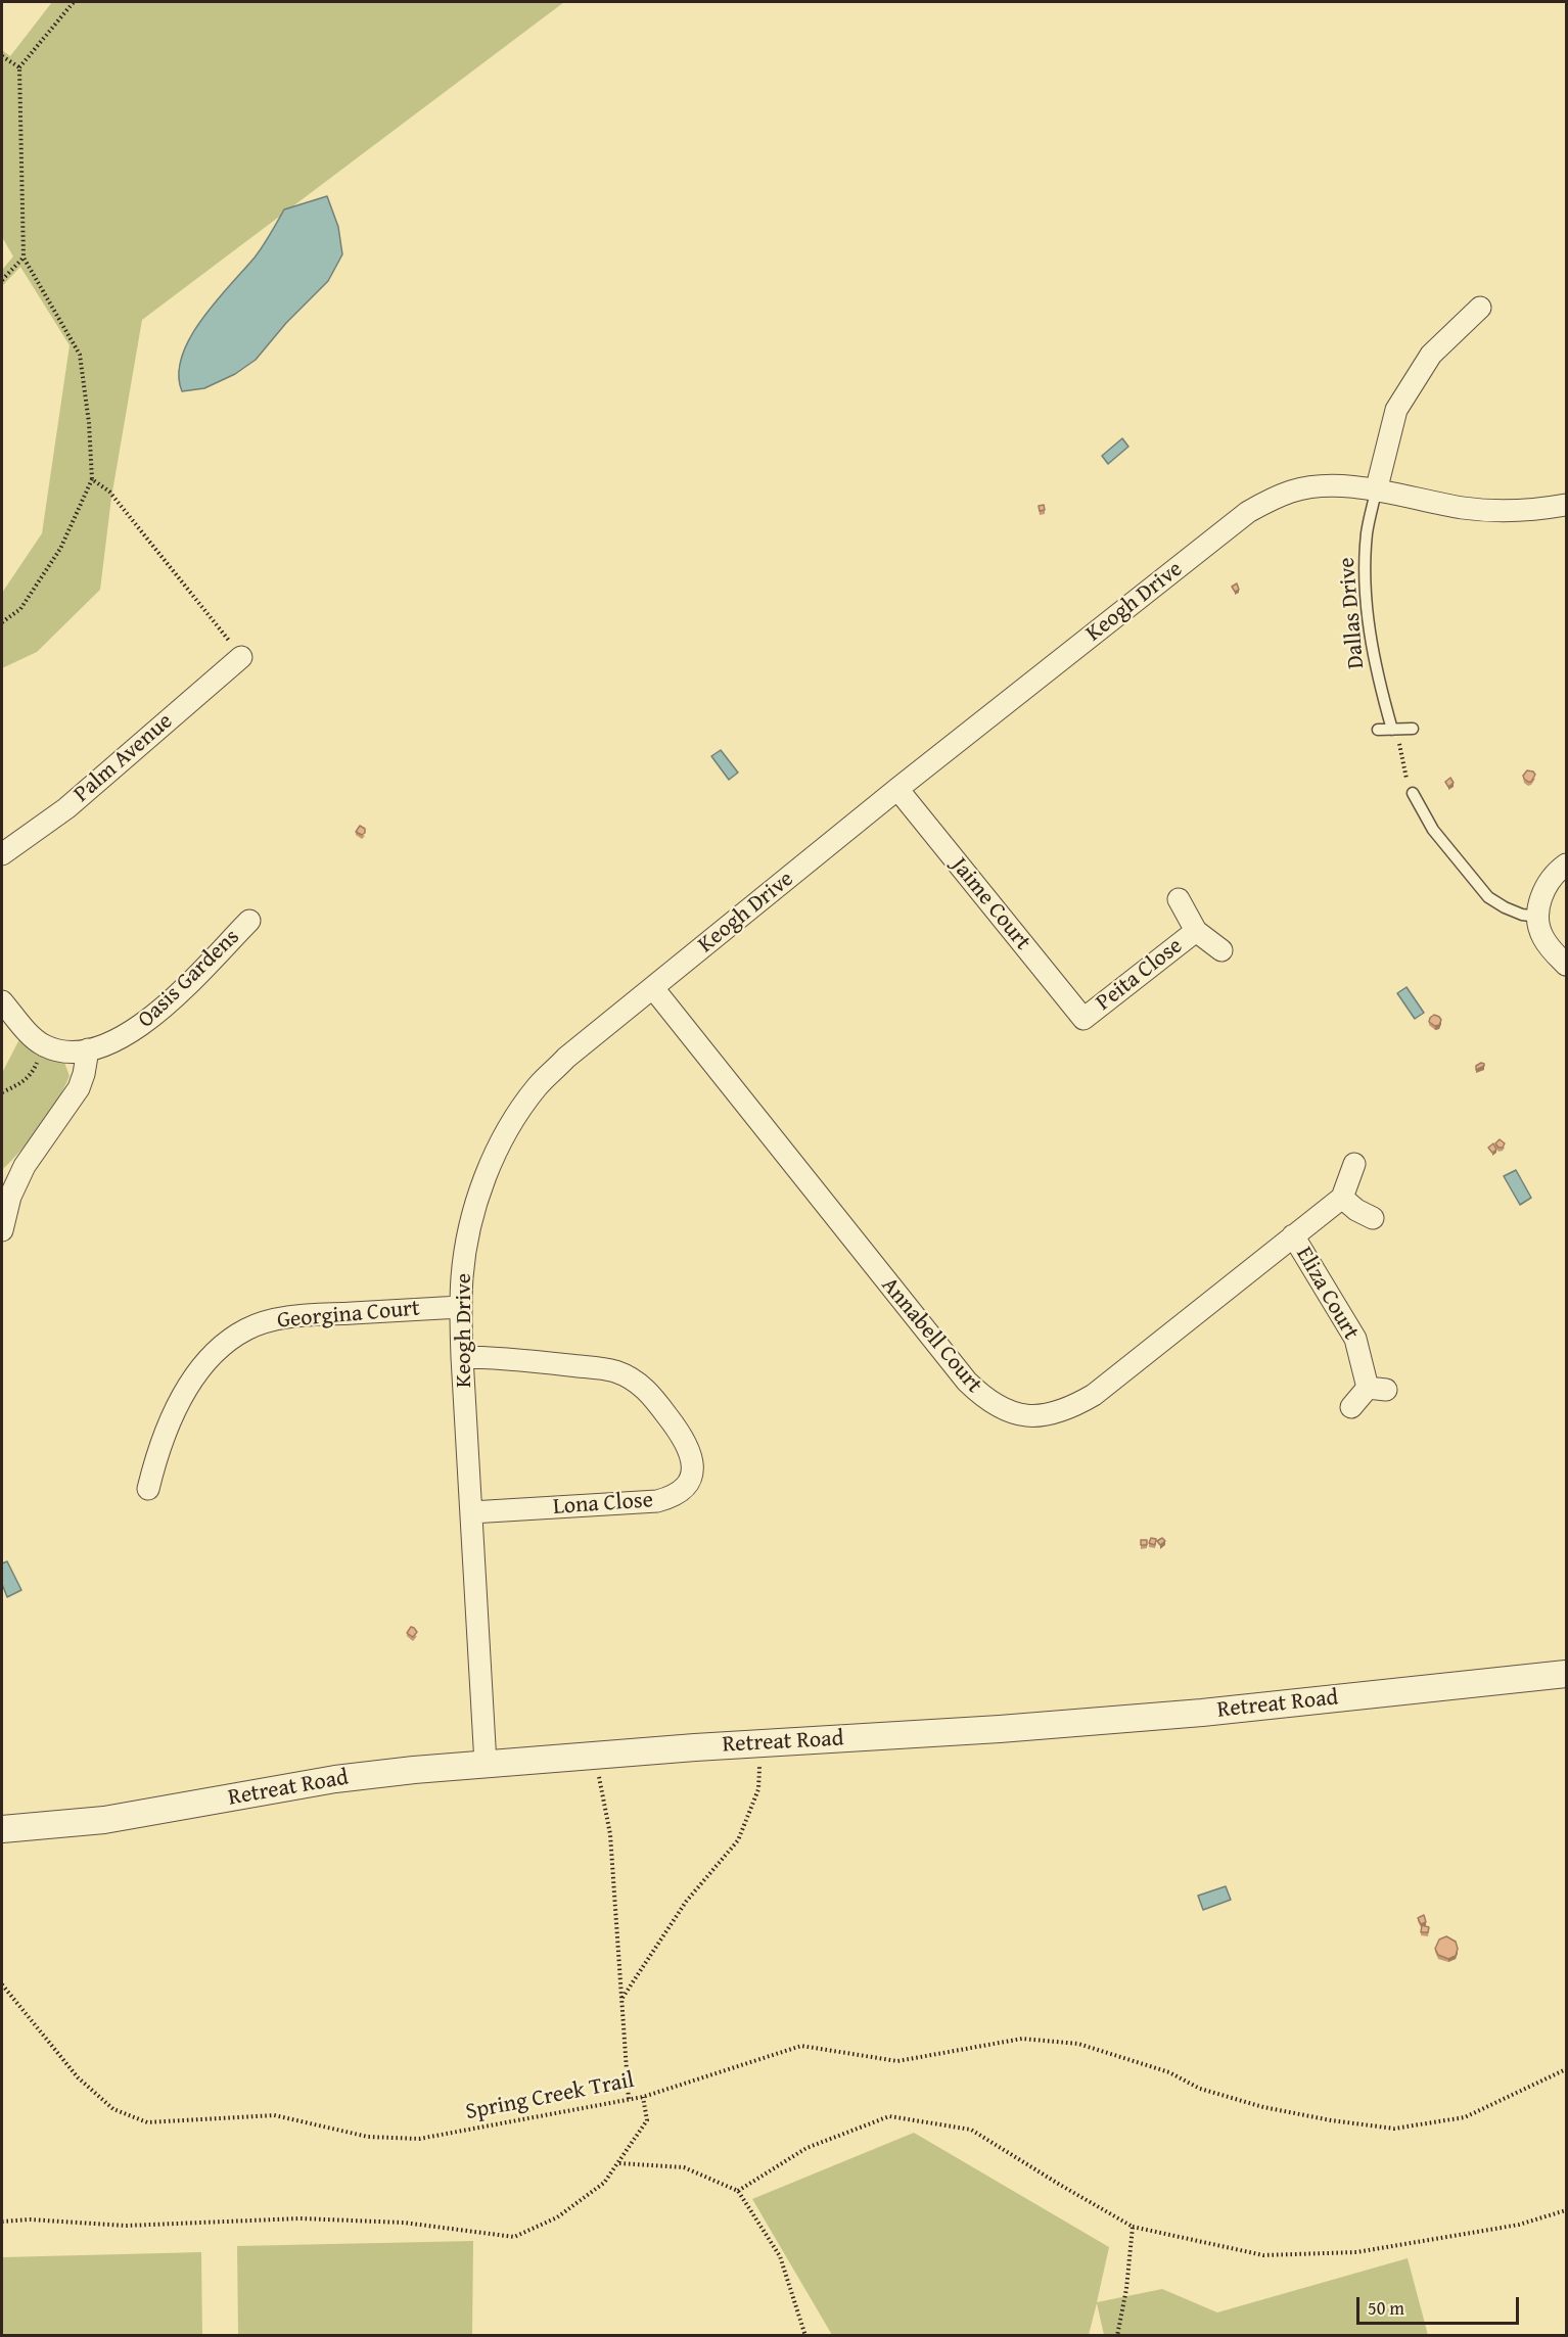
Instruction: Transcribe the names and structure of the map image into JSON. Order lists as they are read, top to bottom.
{
  "streets": {
    "street": [
      "Keogh Drive",
      "Palm Avenue",
      "Jaime Court",
      "Peita Close",
      "Oasis Gardens",
      "Eliza Court",
      "Georgina Court",
      "Annabell Court",
      "Lona Close",
      "Retreat Road"
    ],
    "lane": ["Dallas Drive"],
    "path": ["Spring Creek Trail"]
  },
  "crossings": [
    ["Keogh Drive", "Dallas Drive"],
    ["Keogh Drive", "Jaime Court"],
    ["Keogh Drive", "Georgina Court"],
    ["Keogh Drive", "Annabell Court"],
    ["Keogh Drive", "Lona Close"],
    ["Keogh Drive", "Retreat Road"],
    ["Jaime Court", "Peita Close"],
    ["Eliza Court", "Annabell Court"]
  ],
  "scale_bar": "50 m"
}
